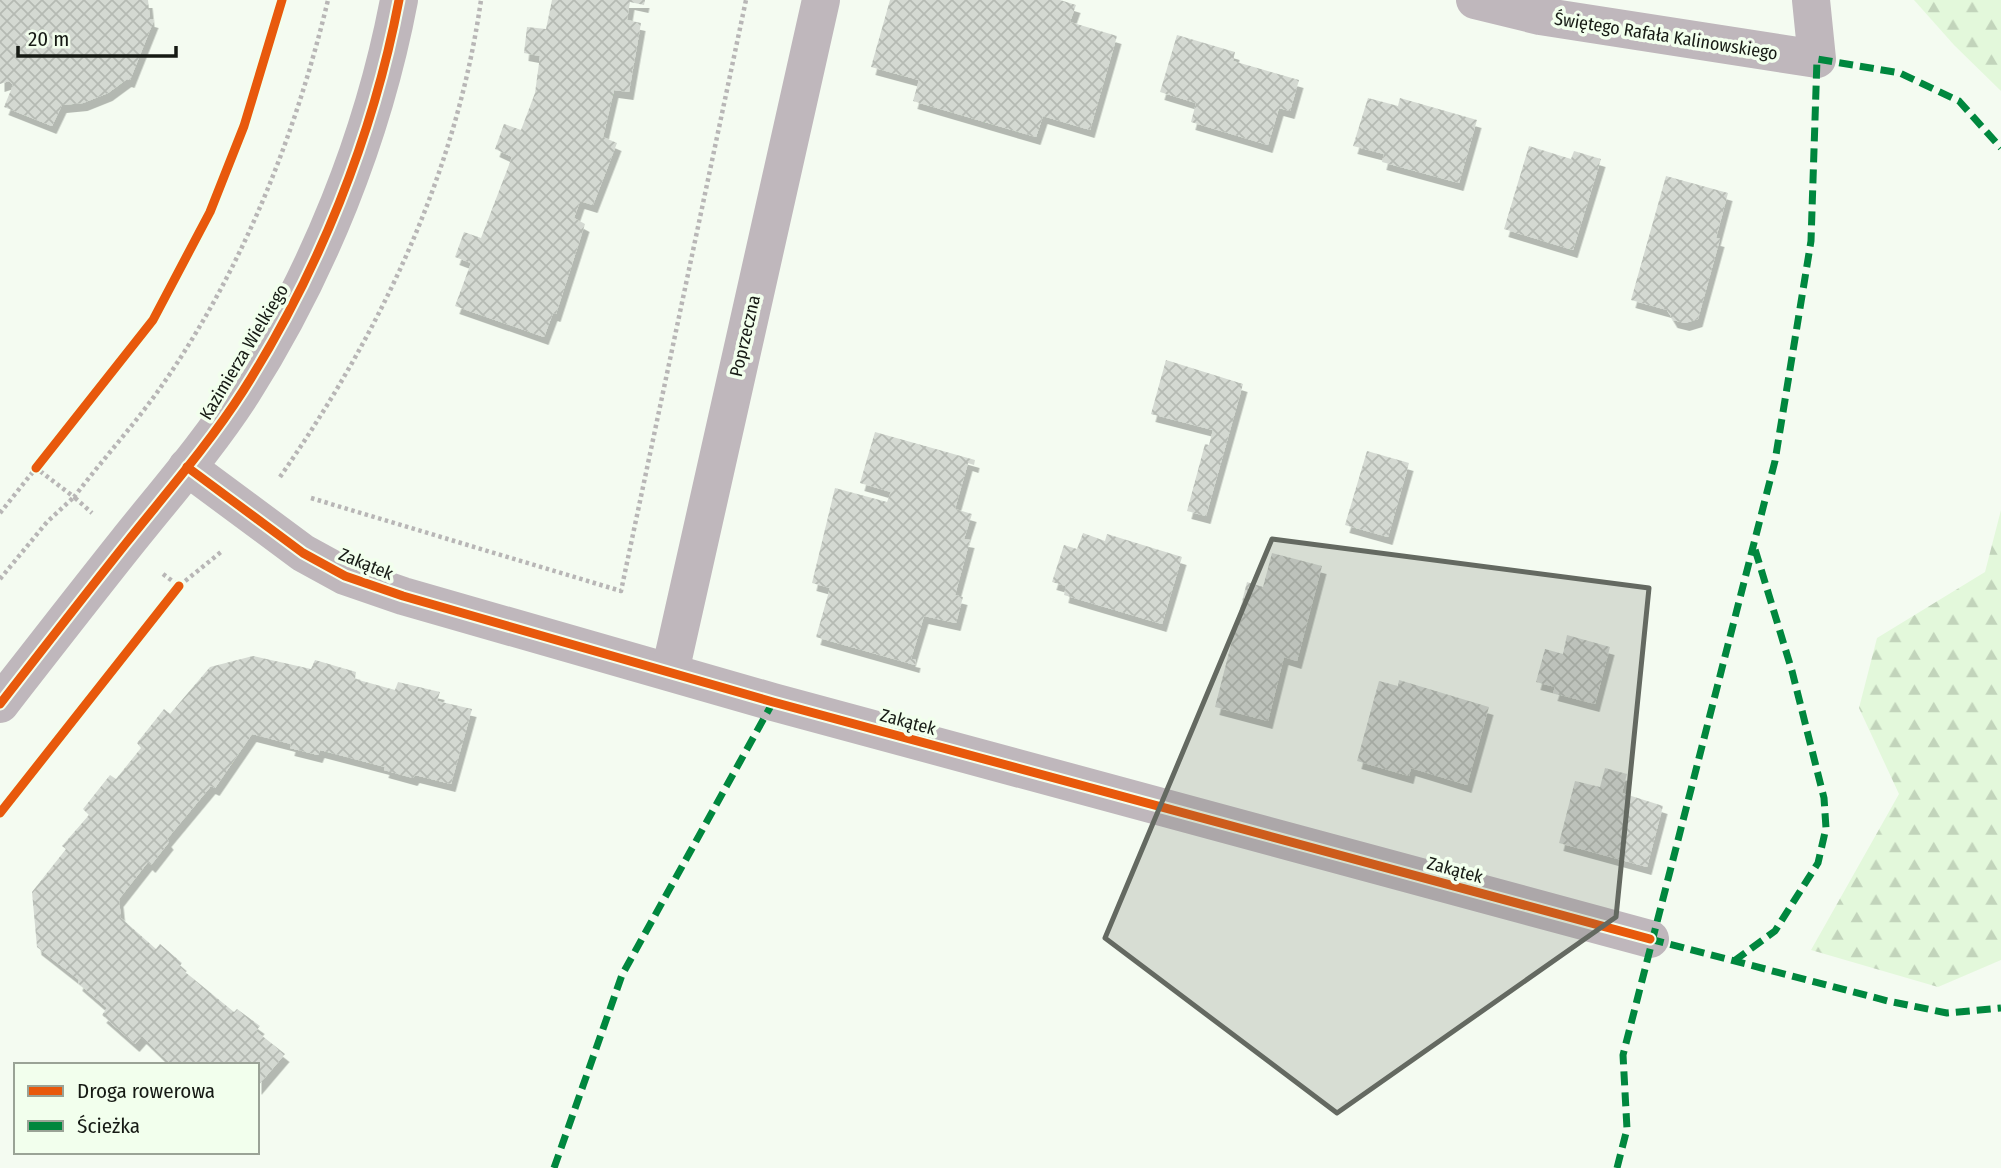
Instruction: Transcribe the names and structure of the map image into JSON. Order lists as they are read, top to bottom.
{
  "streets": {
    "street": [
      "Świętego Rafała Kalinowskiego",
      "Poprzeczna",
      "Kazimierza Wielkiego",
      "Zakątek"
    ]
  },
  "crossings": [
    ["Poprzeczna", "Zakątek"],
    ["Kazimierza Wielkiego", "Zakątek"]
  ],
  "legend": ["Droga rowerowa", "Ścieżka"],
  "scale_bar": "20 m"
}
